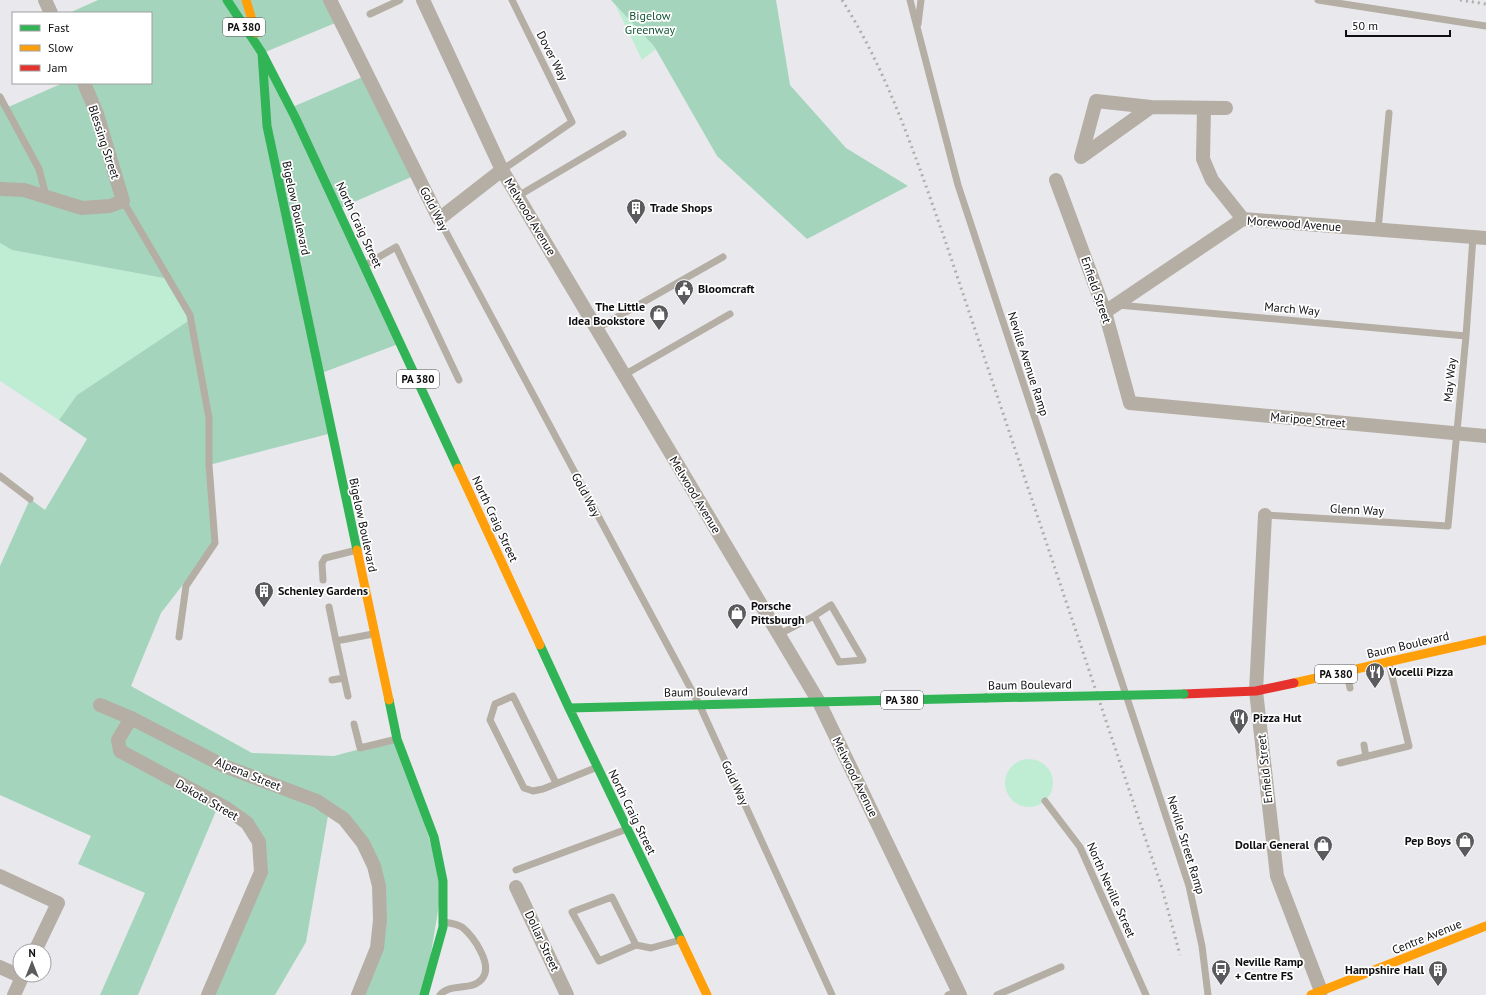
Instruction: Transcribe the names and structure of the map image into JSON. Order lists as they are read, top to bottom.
{
  "streets": {
    "main road": [
      "PA 380",
      "Bigelow Boulevard",
      "North Craig Street",
      "Baum Boulevard",
      "Centre Avenue"
    ],
    "street": [
      "Blessing Street",
      "Gold Way",
      "Melwood Avenue",
      "Morewood Avenue",
      "Enfield Street",
      "Maripoe Street",
      "Alpena Street",
      "Dakota Street",
      "Dollar Street"
    ],
    "lane": [
      "Dover Way",
      "March Way",
      "Neville Avenue Ramp",
      "May Way",
      "Glenn Way",
      "Neville Street Ramp",
      "North Neville Street"
    ]
  },
  "crossings": [
    ["Dover Way", "Melwood Avenue"],
    ["Bigelow Boulevard", "North Craig Street"],
    ["Gold Way", "Baum Boulevard"],
    ["Melwood Avenue", "Baum Boulevard"],
    ["Morewood Avenue", "Enfield Street"],
    ["Morewood Avenue", "March Way"],
    ["Morewood Avenue", "May Way"],
    ["North Craig Street", "Baum Boulevard"],
    ["Enfield Street", "March Way"],
    ["Enfield Street", "Maripoe Street"],
    ["Enfield Street", "Glenn Way"],
    ["Enfield Street", "Baum Boulevard"],
    ["Enfield Street", "Centre Avenue"],
    ["March Way", "May Way"],
    ["Neville Avenue Ramp", "Neville Street Ramp"],
    ["May Way", "Maripoe Street"],
    ["May Way", "Glenn Way"],
    ["Alpena Street", "Dakota Street"]
  ],
  "parks": ["Bigelow Greenway"],
  "places": {
    "building": ["Trade Shops", "Schenley Gardens", "Hampshire Hall"],
    "public building": ["Bloomcraft"],
    "shop": [
      "The Little Idea Bookstore",
      "Porsche Pittsburgh",
      "Pep Boys",
      "Dollar General"
    ],
    "restaurant": ["Vocelli Pizza", "Pizza Hut"],
    "bus stop": ["Neville Ramp + Centre FS"]
  },
  "legend": ["Fast", "Slow", "Jam"],
  "scale_bar": "50 m",
  "north": "top"
}
